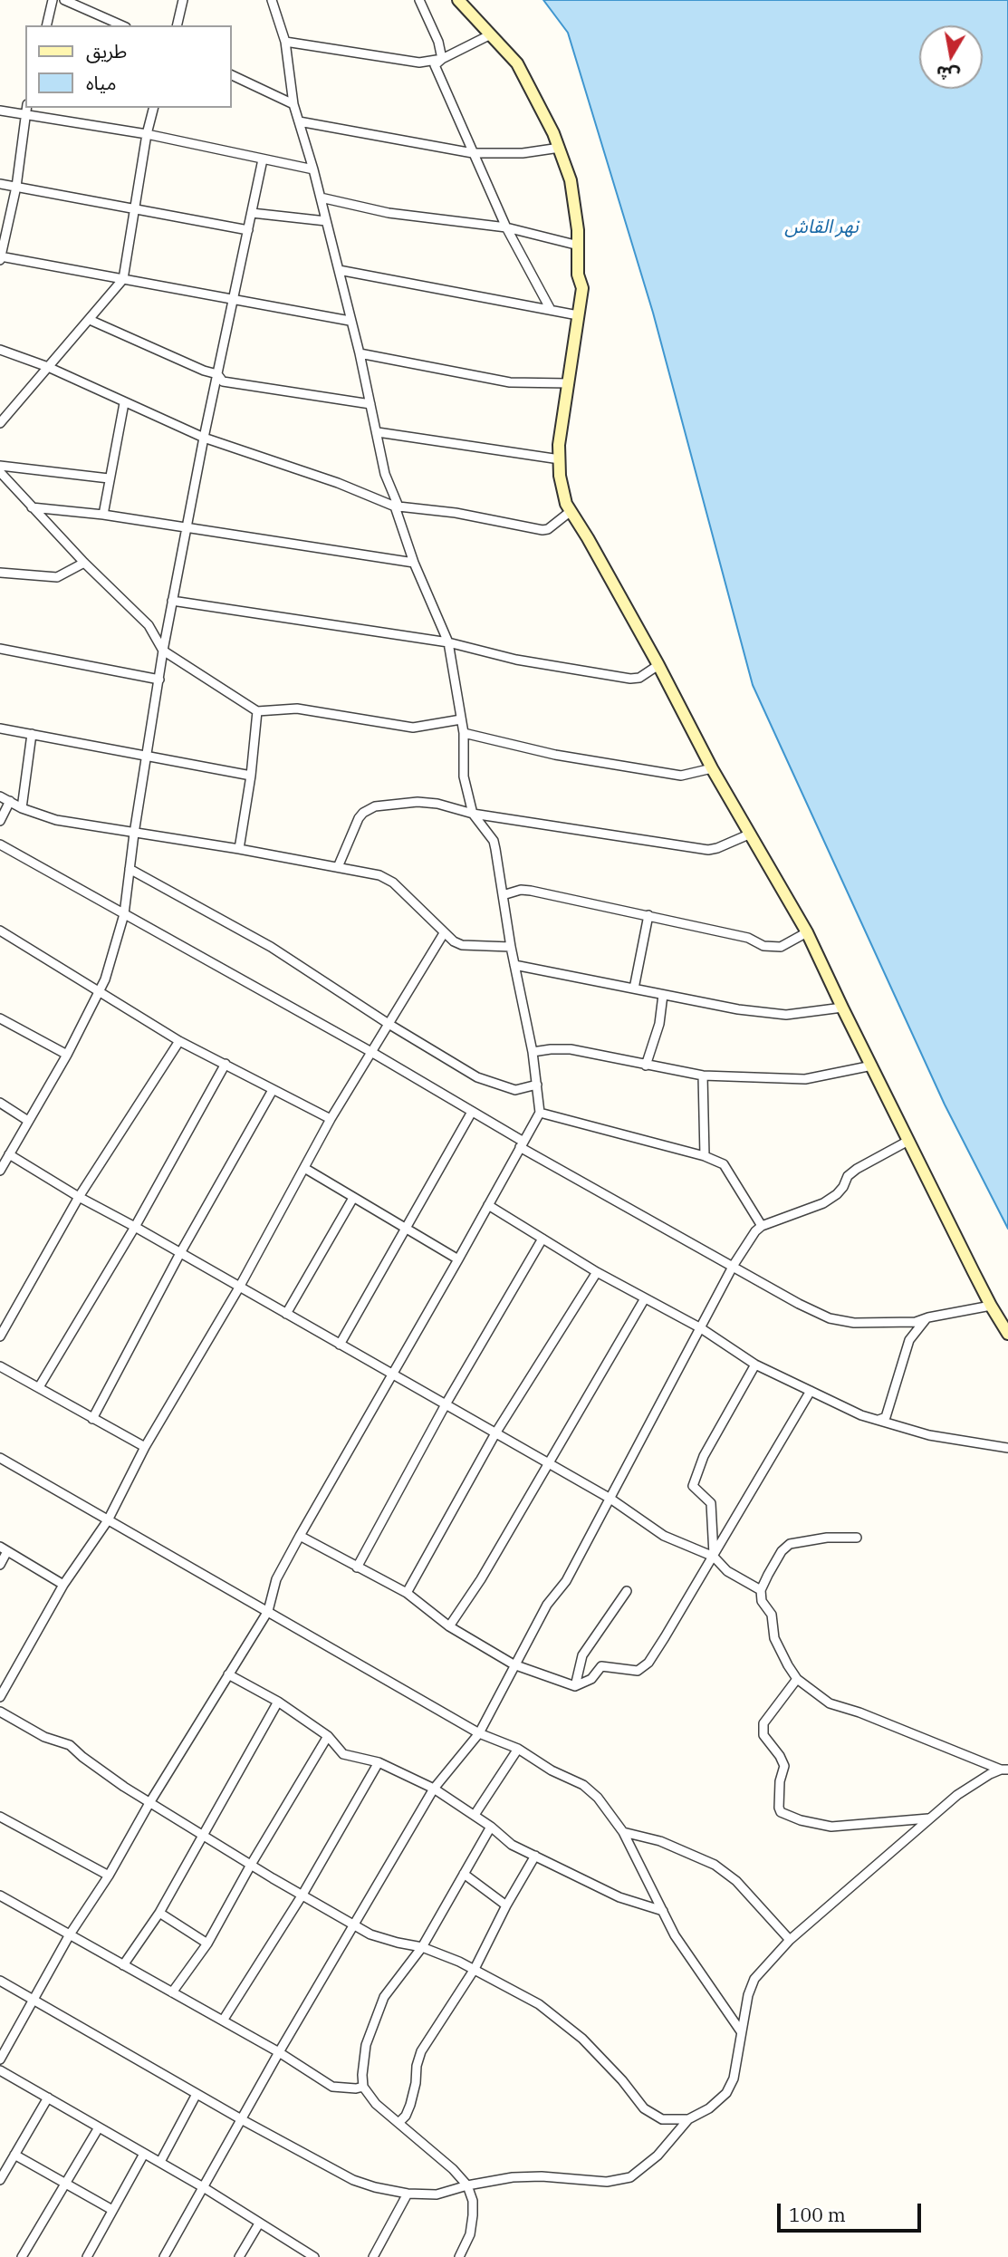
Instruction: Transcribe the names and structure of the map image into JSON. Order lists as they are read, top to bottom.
{
  "water": ["نهر القاش"],
  "legend": ["طريق", "مياه"],
  "scale_bar": "100 m",
  "north": "bottom"
}
